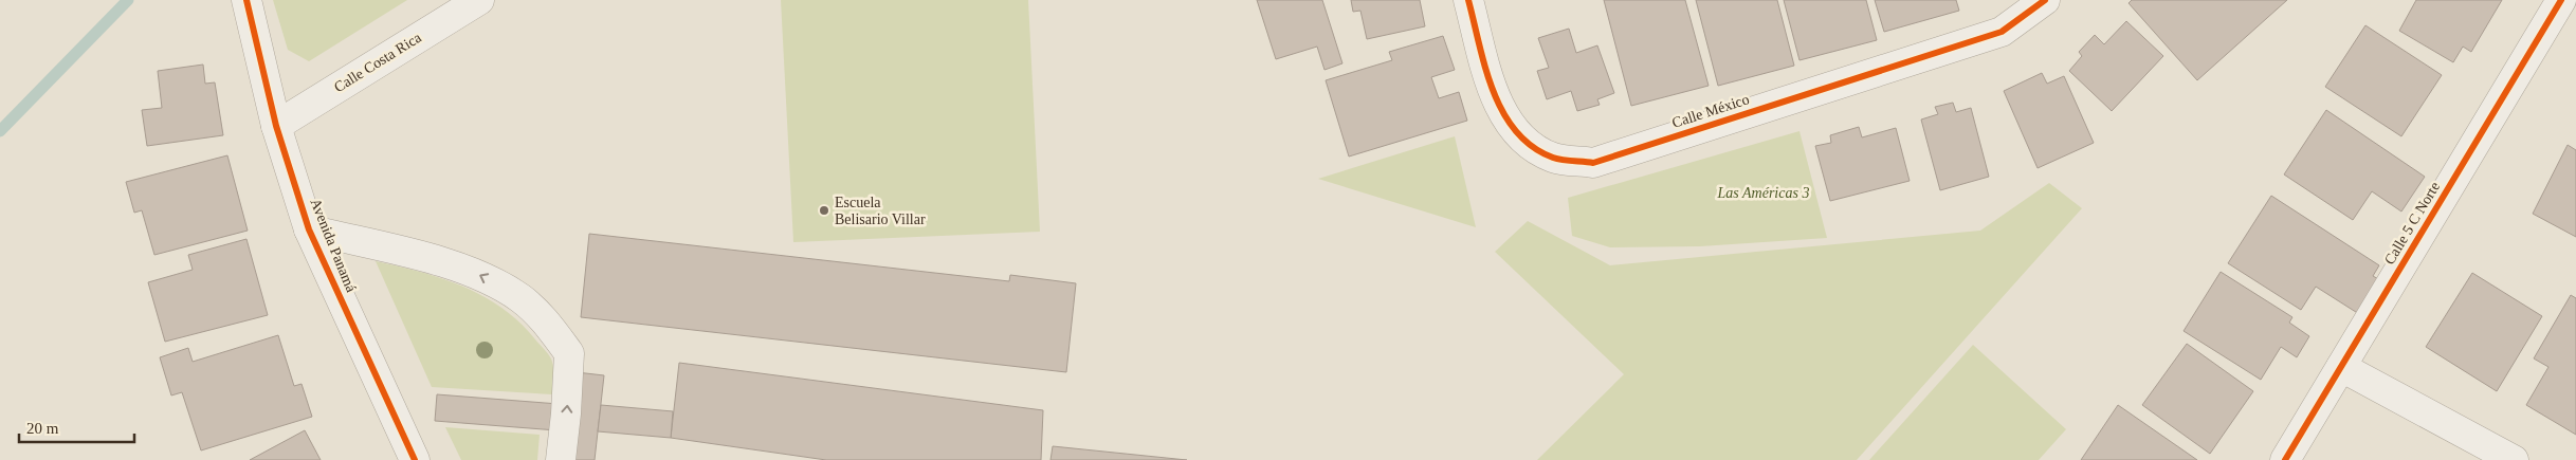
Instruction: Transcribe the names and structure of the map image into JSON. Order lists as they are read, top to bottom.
{
  "streets": {
    "street": [
      "Calle Costa Rica",
      "Calle México",
      "Calle 5 C Norte",
      "Avenida Panamá"
    ]
  },
  "crossings": [
    ["Calle Costa Rica", "Avenida Panamá"]
  ],
  "parks": ["Las Américas 3"],
  "places": ["Escuela Belisario Villar"],
  "scale_bar": "20 m"
}
